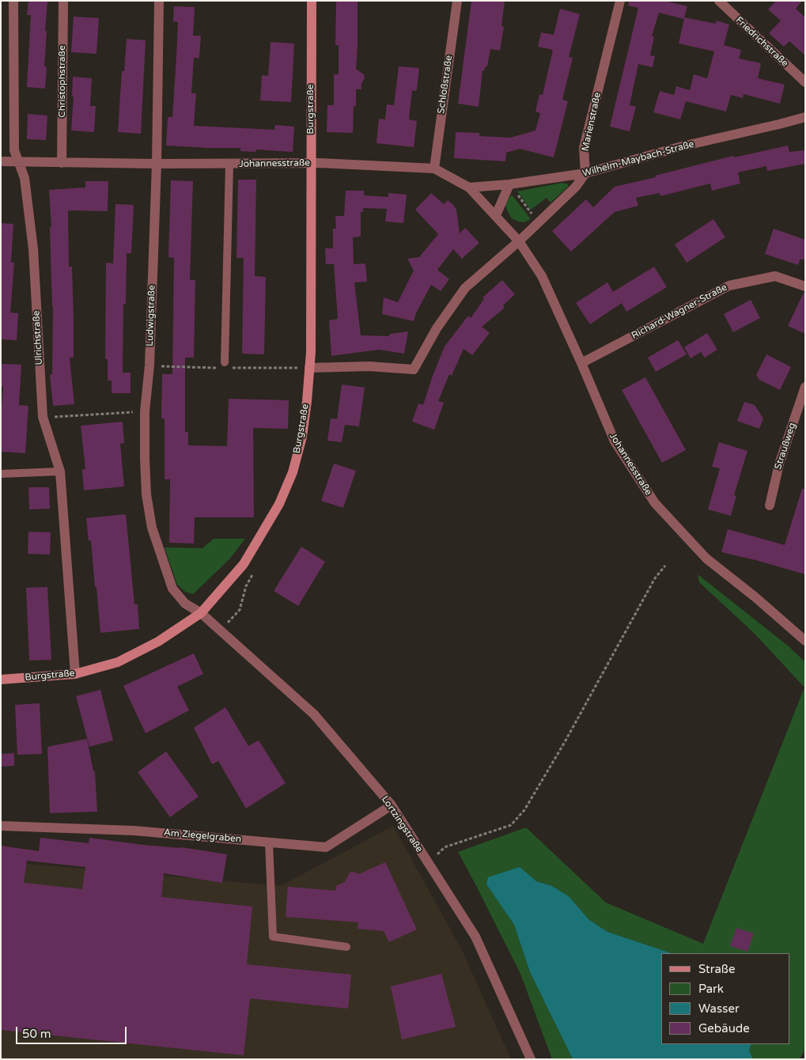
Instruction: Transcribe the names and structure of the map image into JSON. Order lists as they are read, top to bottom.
{
  "streets": {
    "street": [
      "Friedrichstraße",
      "Christophstraße",
      "Schloßstraße",
      "Burgstraße",
      "Marienstraße",
      "Wilhelm-Maybach-Straße",
      "Johannesstraße",
      "Richard-Wagner-Straße",
      "Ludwigstraße",
      "Ulrichstraße",
      "Straußweg",
      "Lortzingstraße",
      "Am Ziegelgraben"
    ]
  },
  "crossings": [
    ["Christophstraße", "Johannesstraße"],
    ["Schloßstraße", "Johannesstraße"],
    ["Burgstraße", "Johannesstraße"],
    ["Burgstraße", "Ludwigstraße"],
    ["Burgstraße", "Ulrichstraße"],
    ["Burgstraße", "Lortzingstraße"],
    ["Marienstraße", "Wilhelm-Maybach-Straße"],
    ["Wilhelm-Maybach-Straße", "Johannesstraße"],
    ["Johannesstraße", "Richard-Wagner-Straße"],
    ["Johannesstraße", "Ludwigstraße"],
    ["Johannesstraße", "Ulrichstraße"],
    ["Ludwigstraße", "Lortzingstraße"],
    ["Lortzingstraße", "Am Ziegelgraben"]
  ],
  "legend": [
    "Straße",
    "Park",
    "Wasser",
    "Gebäude"
  ],
  "scale_bar": "50 m"
}
